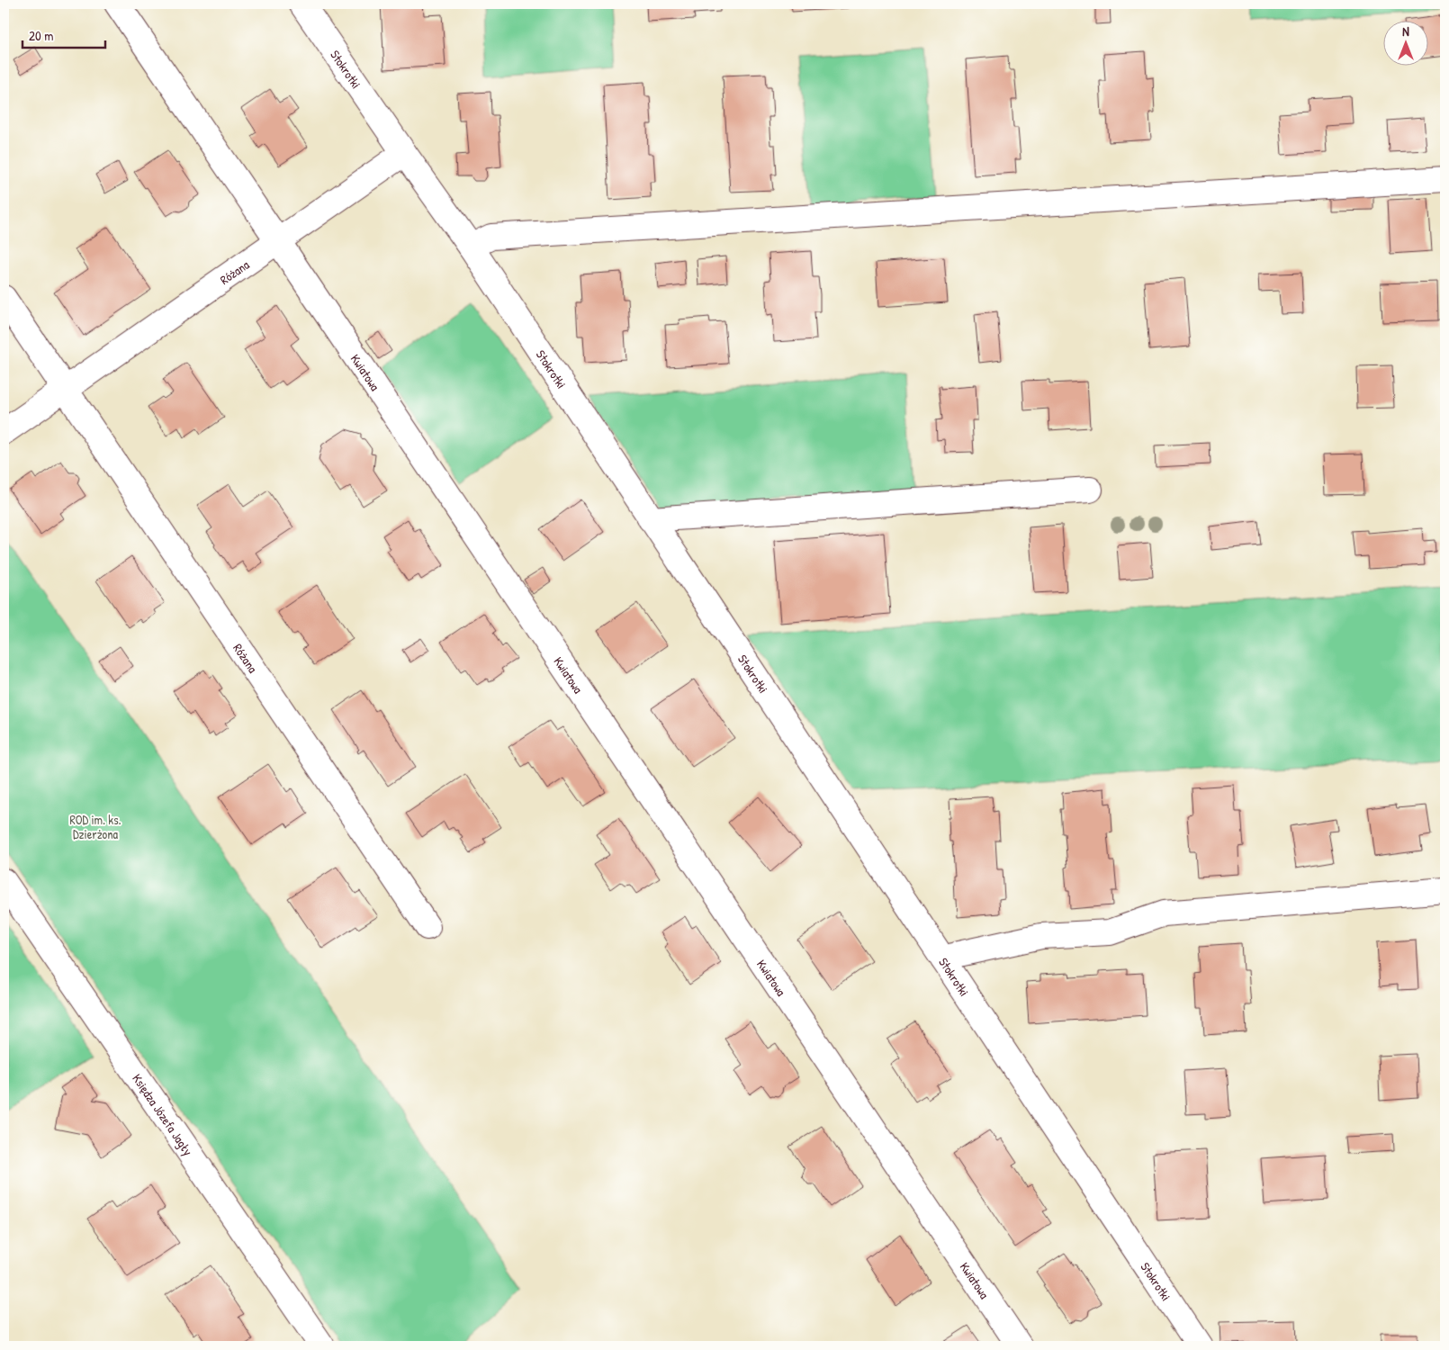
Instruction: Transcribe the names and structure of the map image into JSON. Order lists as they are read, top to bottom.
{
  "streets": {
    "street": [
      "Stokrotki",
      "Różana",
      "Kwiatowa",
      "Księdza Józefa Jagły"
    ]
  },
  "crossings": [
    ["Stokrotki", "Różana"],
    ["Różana", "Kwiatowa"]
  ],
  "parks": ["ROD im. ks. Dzierżona"],
  "scale_bar": "20 m",
  "north": "top"
}
